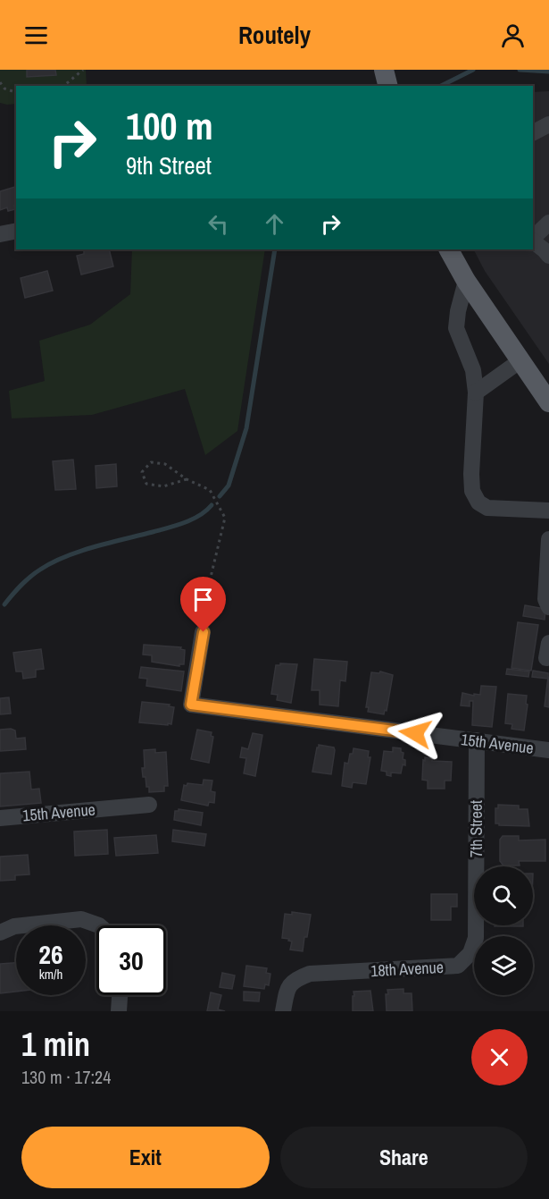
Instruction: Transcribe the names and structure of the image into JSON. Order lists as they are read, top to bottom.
{
  "streets": {
    "street": ["15th Avenue", "7th Street", "18th Avenue"]
  },
  "crossings": [
    ["15th Avenue", "7th Street"]
  ],
  "page": {
    "header": "Routely",
    "turn": ["100 m", "9th Street"],
    "speed": "26 km/h",
    "limit": "30",
    "heading": ["1 min", "130 m · 17:24"],
    "buttons": ["Exit", "Share"]
  }
}
